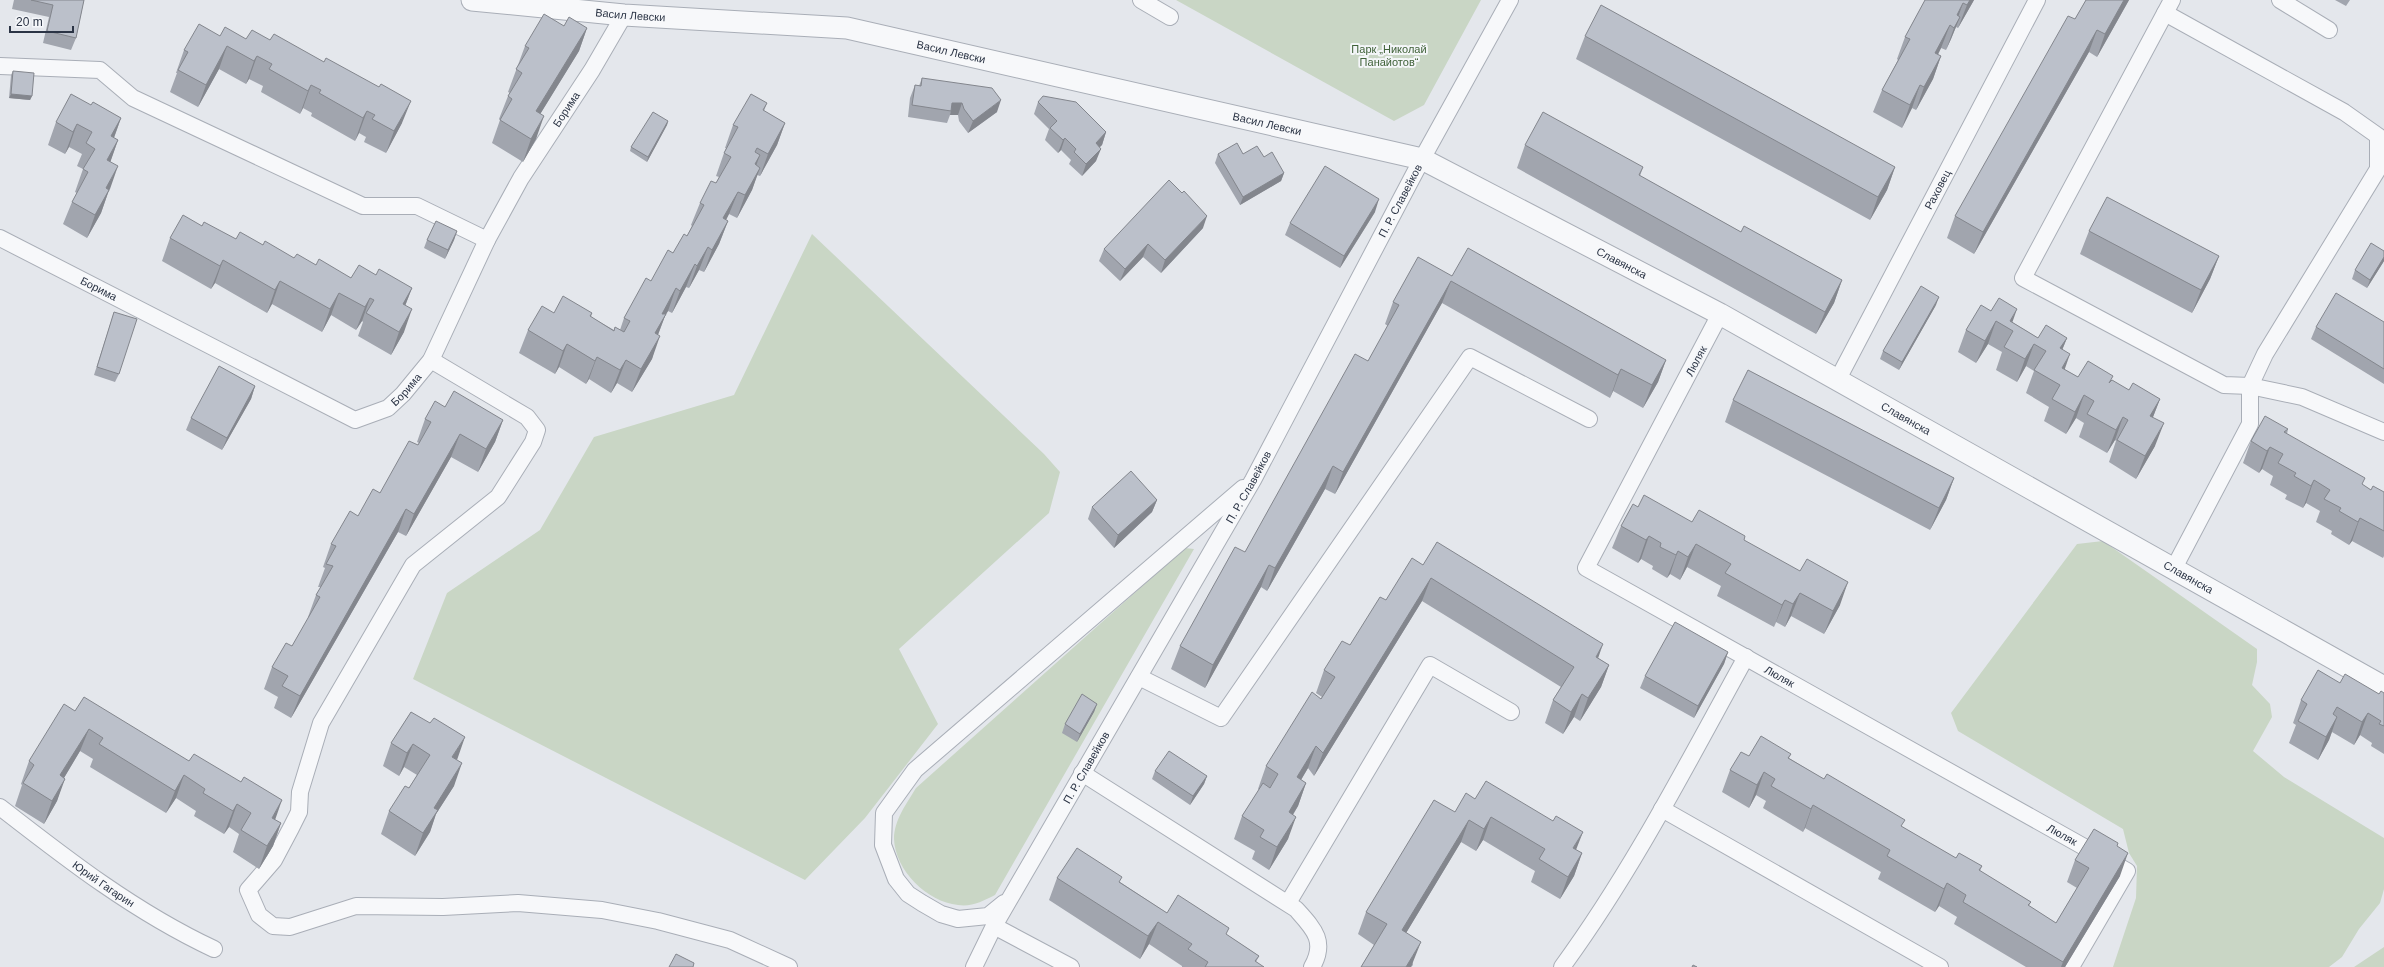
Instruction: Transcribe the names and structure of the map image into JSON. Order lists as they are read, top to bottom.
{
  "streets": {
    "street": [
      "Васил Левски",
      "Борима",
      "Раховец",
      "П. Р. Славейков",
      "Славянска",
      "Люляк",
      "Юрий Гагарин"
    ]
  },
  "crossings": [
    ["Васил Левски", "Борима"],
    ["Васил Левски", "П. Р. Славейков"],
    ["Васил Левски", "Славянска"],
    ["Раховец", "Славянска"],
    ["П. Р. Славейков", "Славянска"],
    ["Славянска", "Люляк"]
  ],
  "parks": ["Парк „Николай Панайотов“"],
  "scale_bar": "20 m"
}
